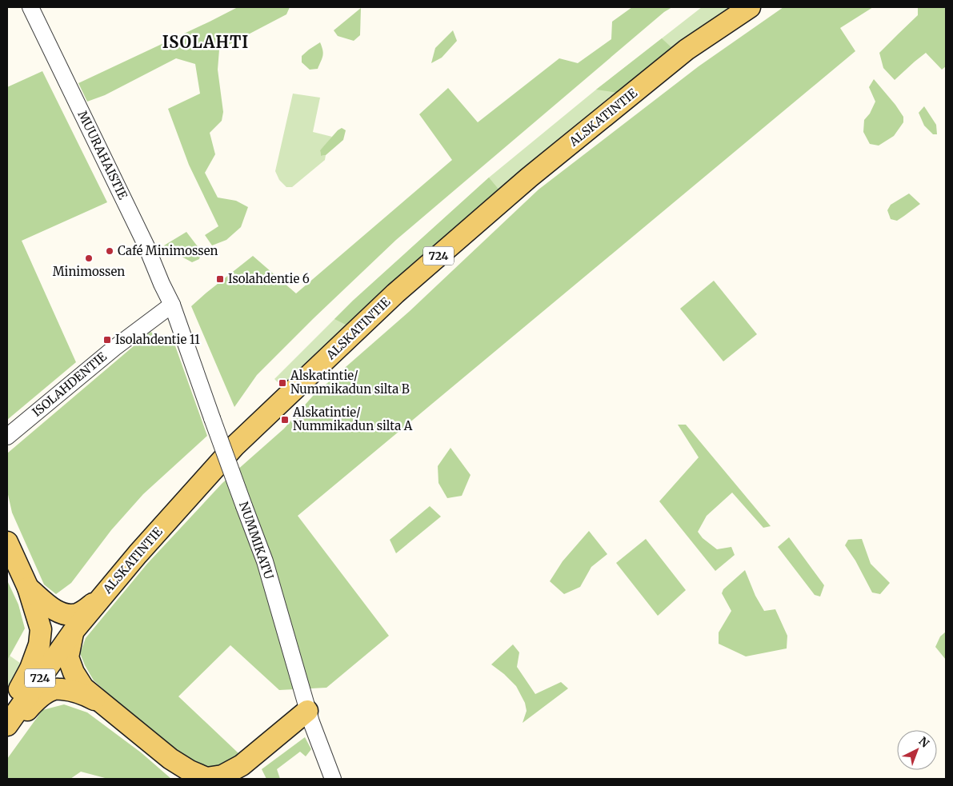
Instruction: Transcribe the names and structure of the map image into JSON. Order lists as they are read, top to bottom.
{
  "streets": {
    "main road": ["ALSKATINTIE", "724"],
    "street": ["MUURAHAISTIE", "ISOLAHDENTIE", "NUMMIKATU"]
  },
  "crossings": [
    ["MUURAHAISTIE", "ISOLAHDENTIE"],
    ["MUURAHAISTIE", "NUMMIKATU"],
    ["ISOLAHDENTIE", "NUMMIKATU"]
  ],
  "districts": ["ISOLAHTI"],
  "places": {
    "other": ["Café Minimossen", "Minimossen"],
    "transit": [
      "Isolahdentie 6",
      "Isolahdentie 11",
      "Alskatintie/ Nummikadun silta B",
      "Alskatintie/ Nummikadun silta A"
    ]
  },
  "north": "top right"
}
